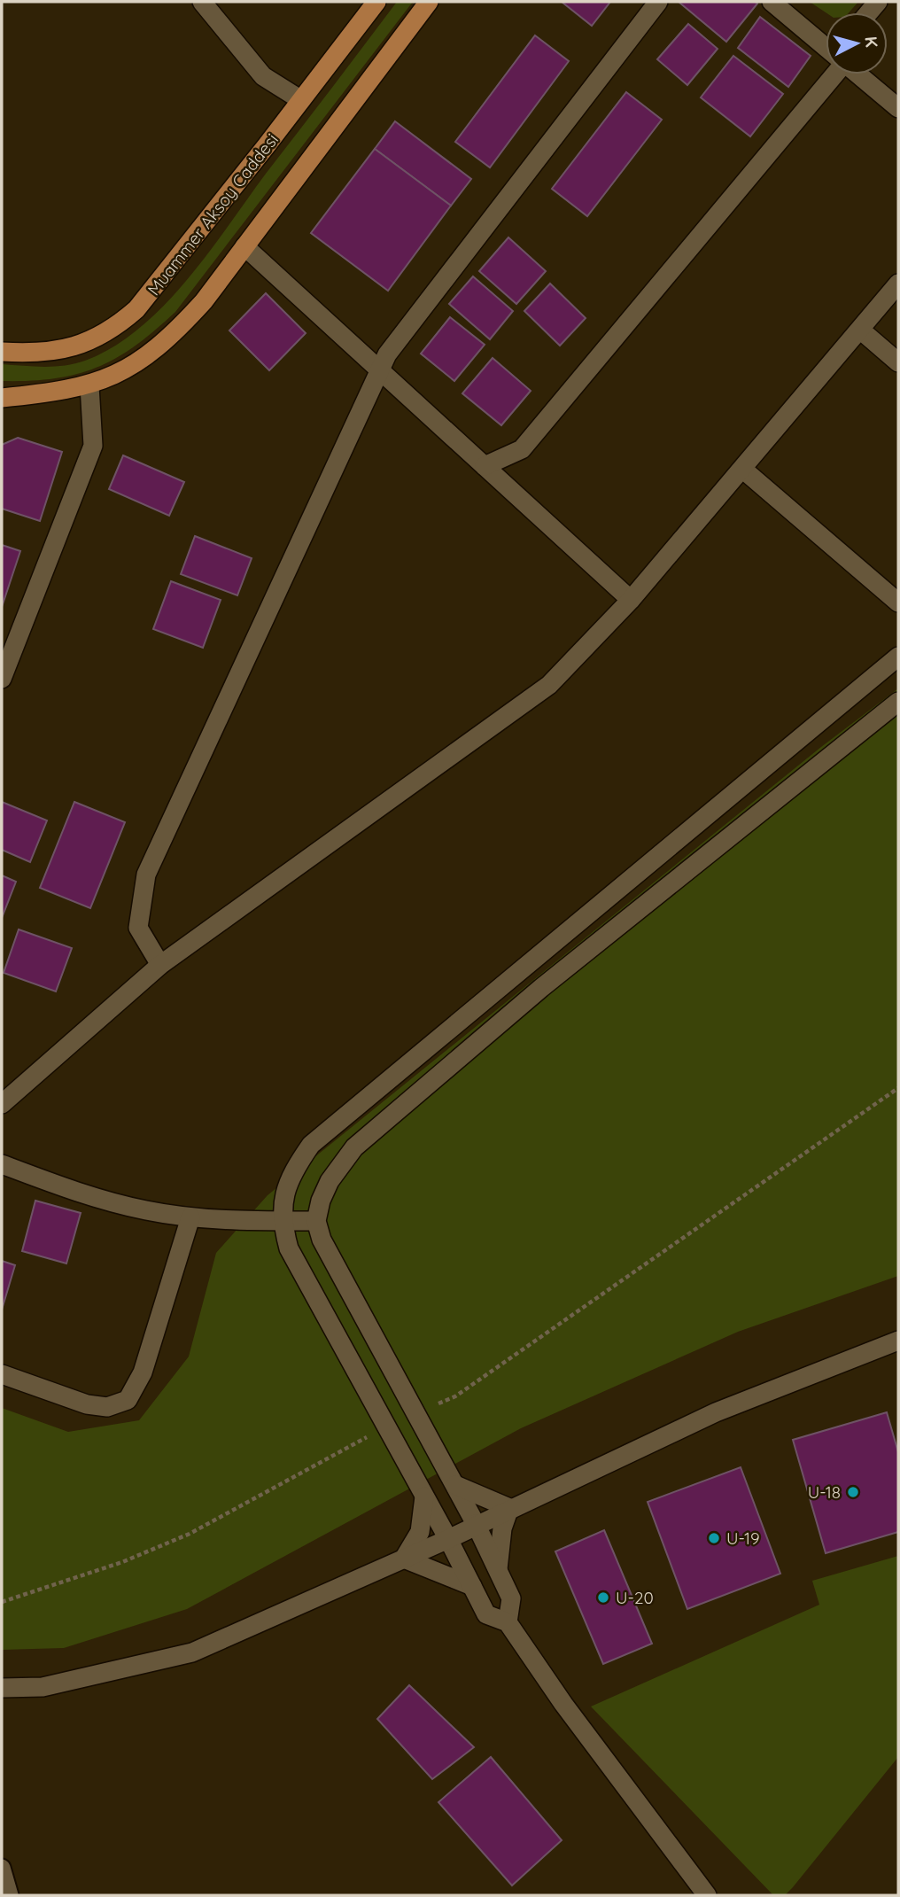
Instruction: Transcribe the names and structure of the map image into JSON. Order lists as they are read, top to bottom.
{
  "streets": {
    "main road": ["Muammer Aksoy Caddesi"]
  },
  "places": ["U-18", "U-19", "U-20"],
  "north": "right"
}
